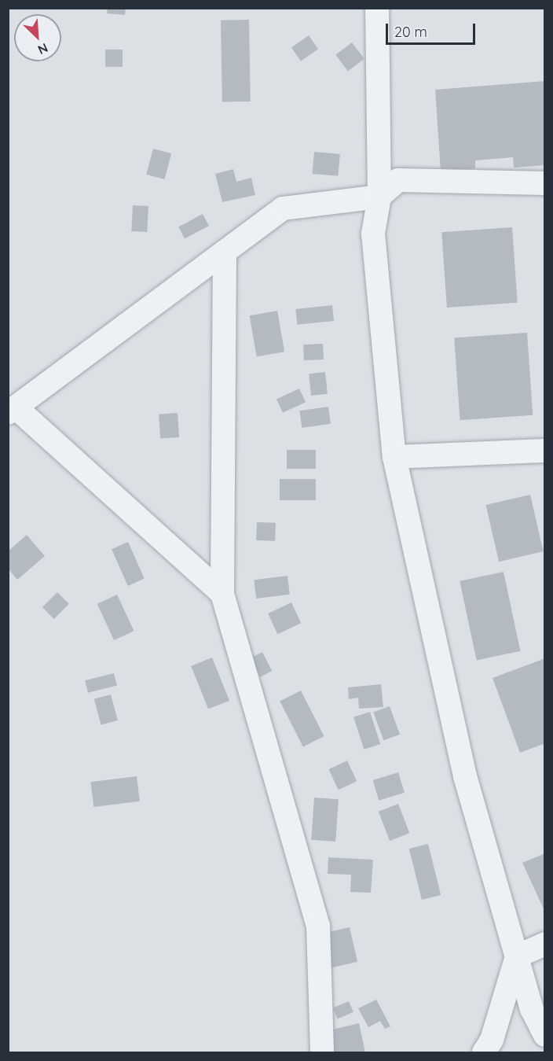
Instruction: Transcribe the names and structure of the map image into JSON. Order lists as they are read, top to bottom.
{
  "scale_bar": "20 m",
  "north": "bottom right"
}
